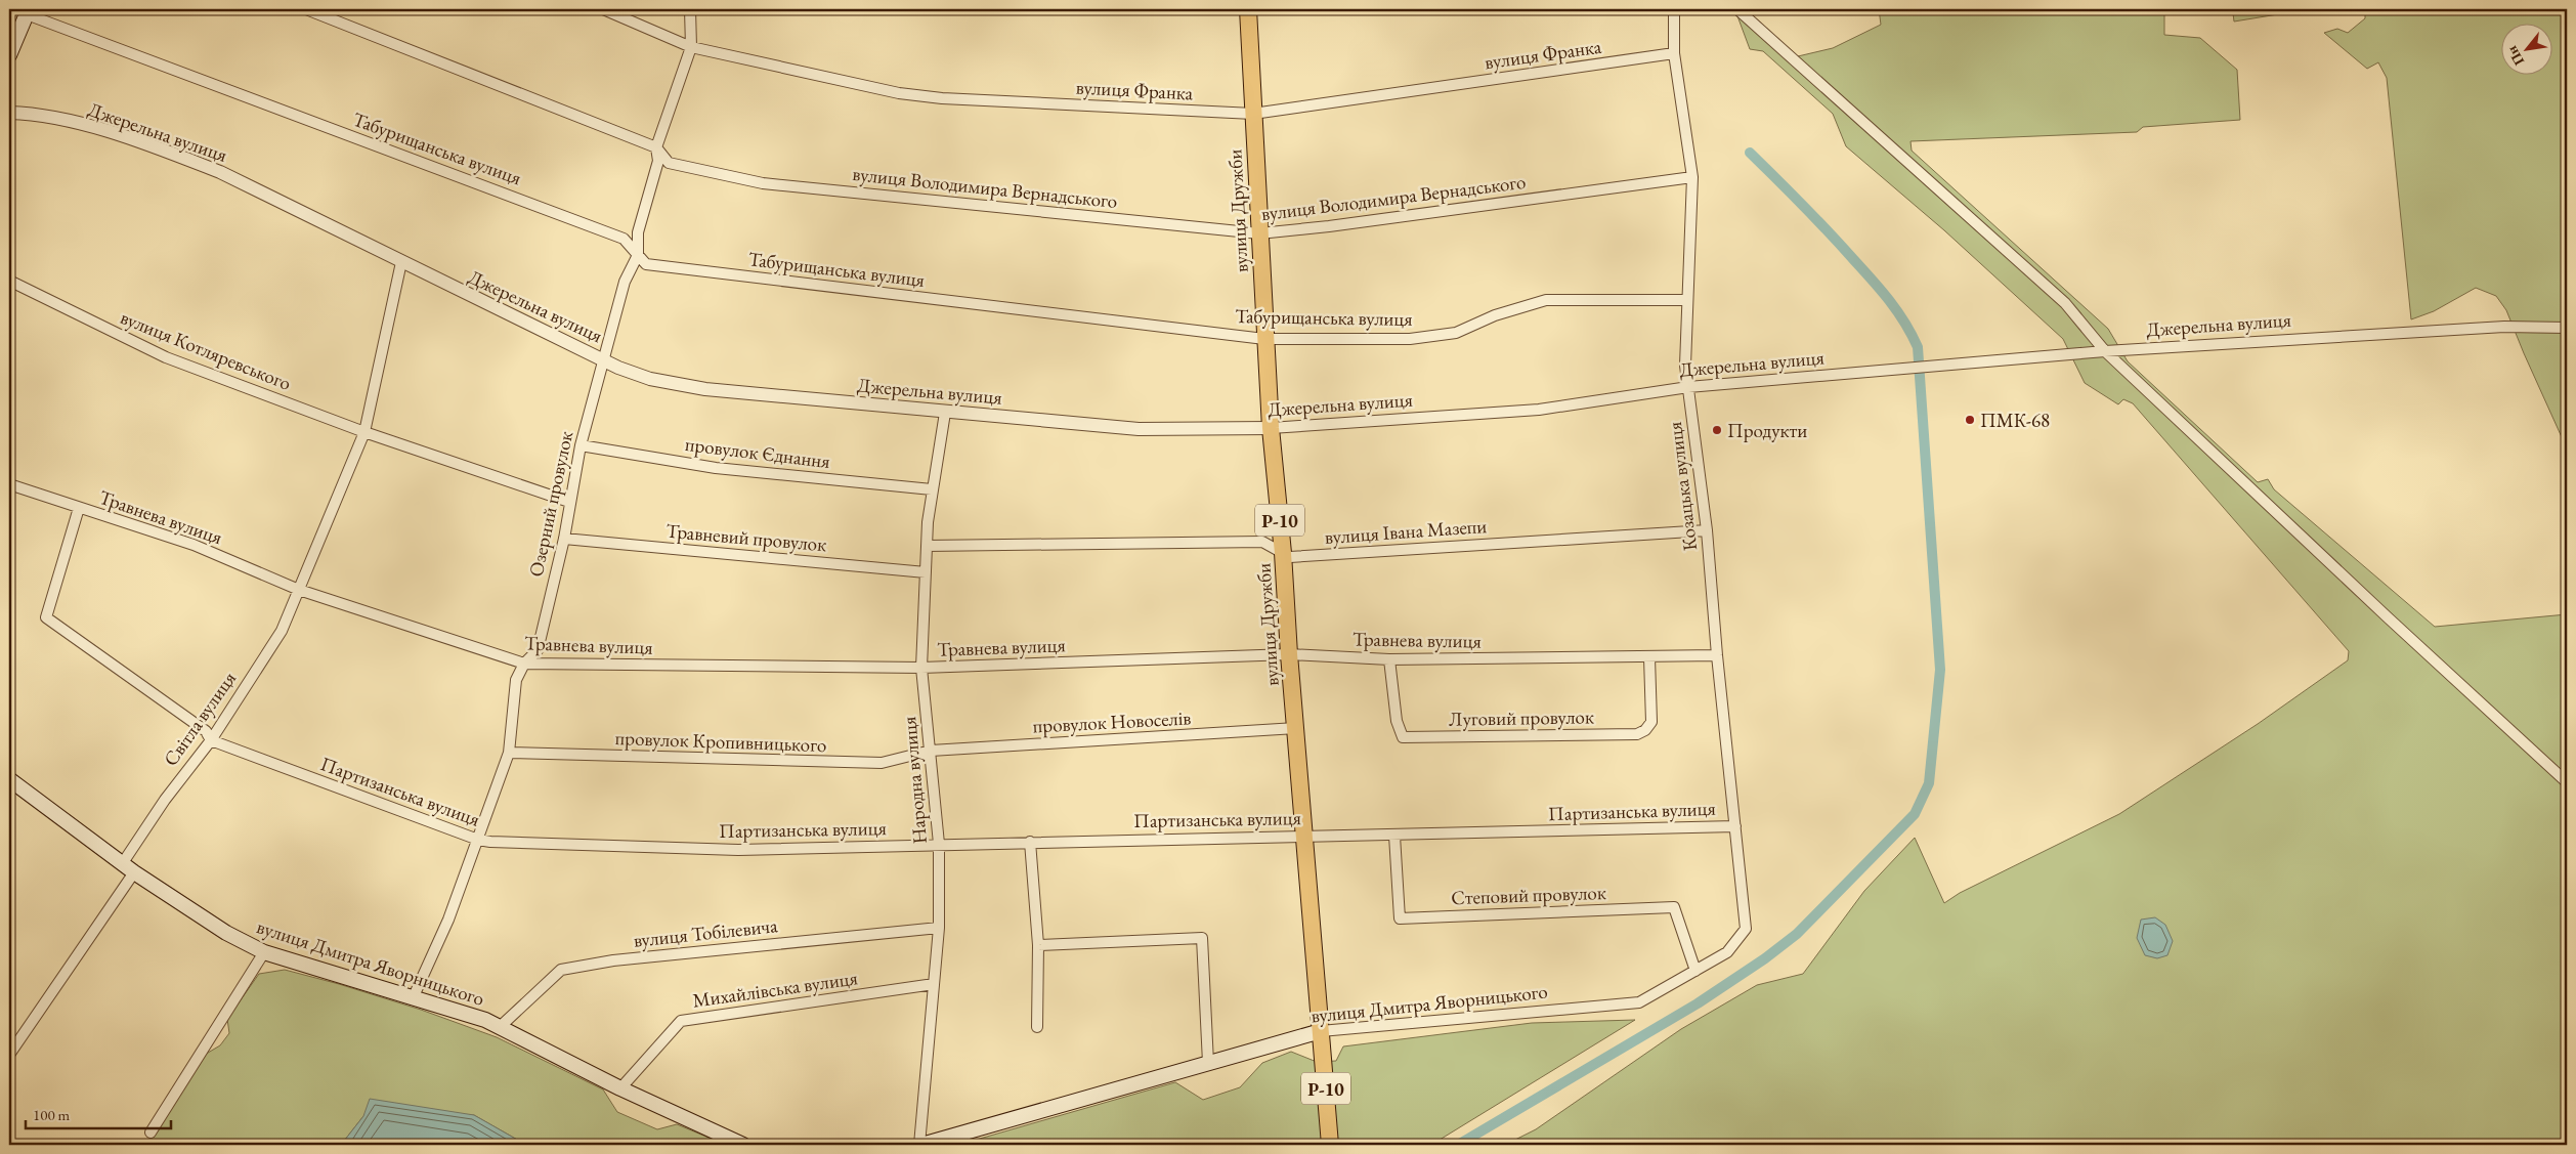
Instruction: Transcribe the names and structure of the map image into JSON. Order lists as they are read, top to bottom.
{
  "streets": {
    "main road": ["вулиця Дружби", "Р-10", "вулиця Дмитра Яворницького"],
    "street": [
      "вулиця Франка",
      "Джерельна вулиця",
      "Табурищанська вулиця",
      "вулиця Володимира Вернадського",
      "вулиця Котляревського",
      "провулок Єднання",
      "Козацька вулиця",
      "Озерний провулок",
      "Травнева вулиця",
      "вулиця Івана Мазепи",
      "Травневий провулок",
      "Луговий провулок",
      "Світла вулиця",
      "провулок Новоселів",
      "провулок Кропивницького",
      "Народна вулиця",
      "Партизанська вулиця",
      "Степовий провулок",
      "вулиця Тобілевича",
      "Михайлівська вулиця"
    ]
  },
  "crossings": [
    ["вулиця Франка", "вулиця Дружби"],
    ["вулиця Франка", "Козацька вулиця"],
    ["вулиця Франка", "Озерний провулок"],
    ["Джерельна вулиця", "вулиця Дружби"],
    ["Джерельна вулиця", "Козацька вулиця"],
    ["Джерельна вулиця", "Озерний провулок"],
    ["Джерельна вулиця", "Народна вулиця"],
    ["Табурищанська вулиця", "вулиця Дружби"],
    ["Табурищанська вулиця", "Козацька вулиця"],
    ["Табурищанська вулиця", "Озерний провулок"],
    ["вулиця Володимира Вернадського", "вулиця Дружби"],
    ["вулиця Володимира Вернадського", "Козацька вулиця"],
    ["вулиця Володимира Вернадського", "Озерний провулок"],
    ["вулиця Дружби", "Травнева вулиця"],
    ["вулиця Дружби", "вулиця Івана Мазепи"],
    ["вулиця Дружби", "провулок Новоселів"],
    ["вулиця Дружби", "Партизанська вулиця"],
    ["вулиця Дружби", "вулиця Дмитра Яворницького"],
    ["вулиця Котляревського", "Озерний провулок"],
    ["провулок Єднання", "Озерний провулок"],
    ["провулок Єднання", "Народна вулиця"],
    ["Козацька вулиця", "Травнева вулиця"],
    ["Козацька вулиця", "вулиця Івана Мазепи"],
    ["Козацька вулиця", "Партизанська вулиця"],
    ["Козацька вулиця", "вулиця Дмитра Яворницького"],
    ["Озерний провулок", "Травнева вулиця"],
    ["Озерний провулок", "Травневий провулок"],
    ["Озерний провулок", "провулок Кропивницького"],
    ["Озерний провулок", "Партизанська вулиця"],
    ["Озерний провулок", "вулиця Дмитра Яворницького"],
    ["Травнева вулиця", "Луговий провулок"],
    ["Травнева вулиця", "Світла вулиця"],
    ["Травнева вулиця", "Народна вулиця"],
    ["Травнева вулиця", "Партизанська вулиця"],
    ["вулиця Івана Мазепи", "Народна вулиця"],
    ["Травневий провулок", "Народна вулиця"],
    ["Світла вулиця", "Партизанська вулиця"],
    ["Світла вулиця", "вулиця Дмитра Яворницького"],
    ["провулок Новоселів", "провулок Кропивницького"],
    ["провулок Новоселів", "Народна вулиця"],
    ["провулок Кропивницького", "Народна вулиця"],
    ["Народна вулиця", "Партизанська вулиця"],
    ["Народна вулиця", "вулиця Тобілевича"],
    ["Народна вулиця", "вулиця Дмитра Яворницького"],
    ["Народна вулиця", "Михайлівська вулиця"],
    ["Партизанська вулиця", "Степовий провулок"],
    ["Степовий провулок", "вулиця Дмитра Яворницького"],
    ["вулиця Тобілевича", "вулиця Дмитра Яворницького"],
    ["вулиця Дмитра Яворницького", "Михайлівська вулиця"]
  ],
  "places": ["ПМК-68", "Продукти"],
  "scale_bar": "100 m",
  "north": "bottom left"
}
